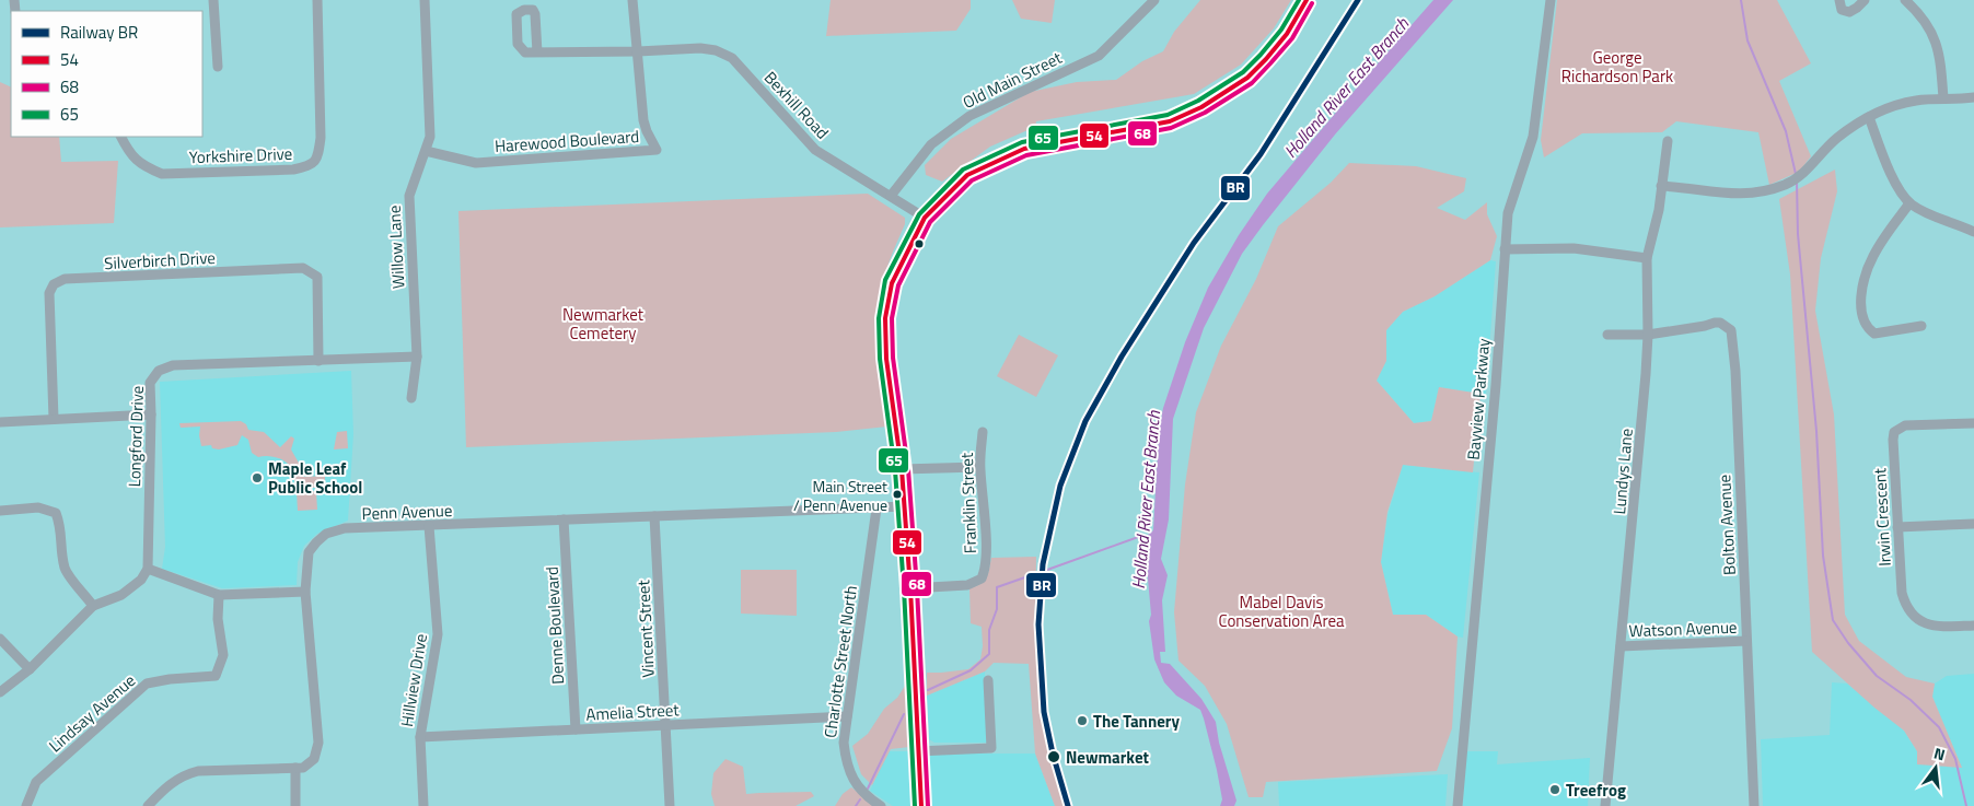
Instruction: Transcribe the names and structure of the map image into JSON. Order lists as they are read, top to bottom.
{
  "streets": {
    "street": [
      "Old Main Street",
      "Bexhill Road",
      "Harewood Boulevard",
      "Yorkshire Drive",
      "Willow Lane",
      "Silverbirch Drive",
      "Bayview Parkway",
      "Longford Drive",
      "Lundys Lane",
      "Franklin Street",
      "Penn Avenue",
      "Irwin Crescent",
      "Bolton Avenue",
      "Denne Boulevard",
      "Vincent Street",
      "Watson Avenue",
      "Charlotte Street North",
      "Hillview Drive",
      "Amelia Street",
      "Lindsay Avenue"
    ]
  },
  "crossings": [
    ["Old Main Street", "Bexhill Road"],
    ["Bexhill Road", "Harewood Boulevard"],
    ["Harewood Boulevard", "Willow Lane"],
    ["Willow Lane", "Longford Drive"],
    ["Silverbirch Drive", "Longford Drive"],
    ["Lundys Lane", "Bolton Avenue"],
    ["Lundys Lane", "Watson Avenue"],
    ["Penn Avenue", "Denne Boulevard"],
    ["Penn Avenue", "Vincent Street"],
    ["Penn Avenue", "Charlotte Street North"],
    ["Penn Avenue", "Hillview Drive"],
    ["Bolton Avenue", "Watson Avenue"],
    ["Denne Boulevard", "Amelia Street"],
    ["Vincent Street", "Amelia Street"],
    ["Charlotte Street North", "Amelia Street"],
    ["Hillview Drive", "Amelia Street"]
  ],
  "water": ["Holland River East Branch"],
  "parks": ["George Richardson Park", "Newmarket Cemetery", "Mabel Davis Conservation Area"],
  "places": [
    "Maple Leaf Public School",
    "Main Street / Penn Avenue",
    "The Tannery",
    "Newmarket",
    "Treefrog"
  ],
  "lines": [
    "rail line BR",
    "transit line 54",
    "transit line 65",
    "transit line 68"
  ],
  "legend": [
    "Railway BR",
    "54",
    "68",
    "65"
  ],
  "north": "top"
}
